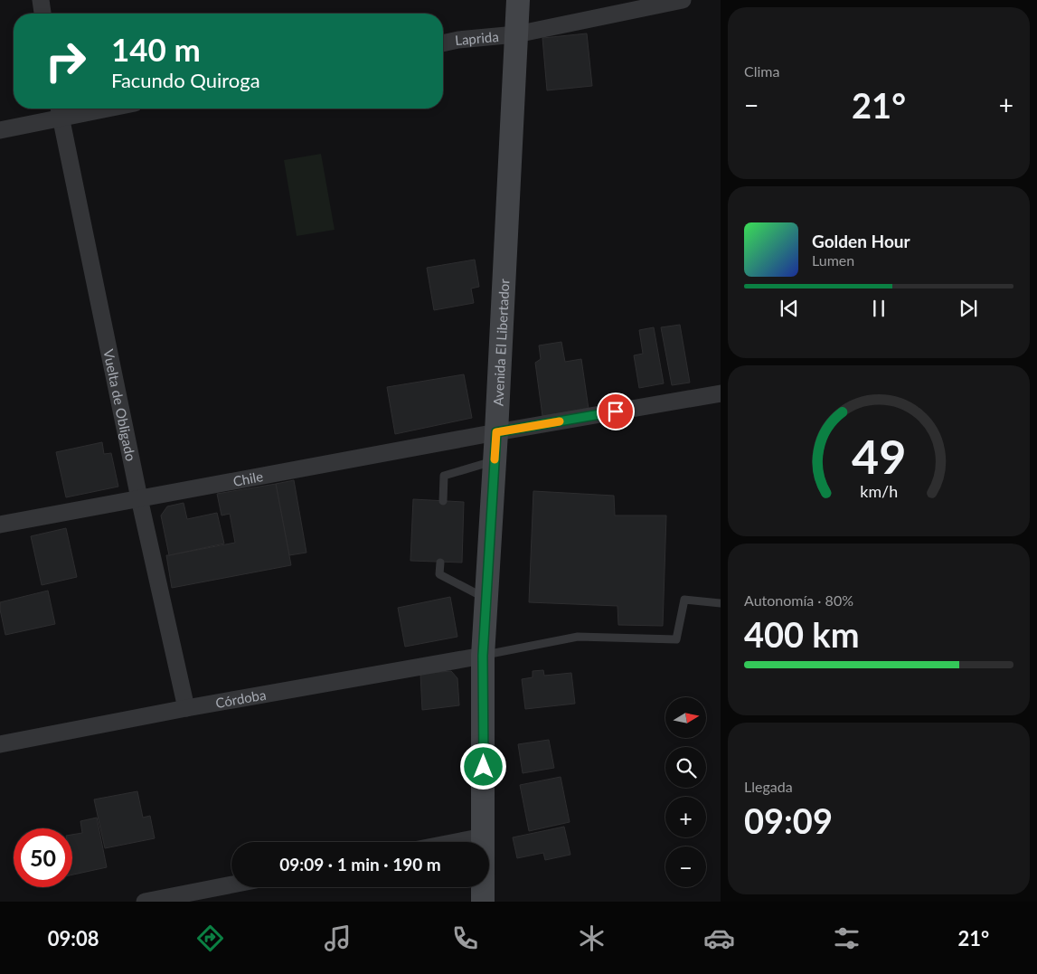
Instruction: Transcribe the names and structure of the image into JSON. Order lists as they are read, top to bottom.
{
  "streets": {
    "main road": ["Avenida El Libertador"],
    "street": [
      "Laprida",
      "Vuelta de Obligado",
      "Chile",
      "Córdoba"
    ]
  },
  "crossings": [
    ["Laprida", "Avenida El Libertador"],
    ["Avenida El Libertador", "Chile"],
    ["Avenida El Libertador", "Córdoba"],
    ["Vuelta de Obligado", "Chile"],
    ["Vuelta de Obligado", "Córdoba"]
  ],
  "north": "right",
  "page": {
    "tile": [
      "Clima",
      ["Autonomía · 80%", "400 km"],
      ["Llegada", "09:09"]
    ],
    "turn": ["140 m", "Facundo Quiroga"],
    "heat": ["−", "21°", "+"],
    "song": ["Golden Hour", "Lumen"],
    "map_buttons": ["+", "−"],
    "limit": "50",
    "trip": "09:09 · 1 min · 190 m",
    "tabs": ["09:08", "21°"],
    "gauge": ["49", "km/h"]
  }
}
